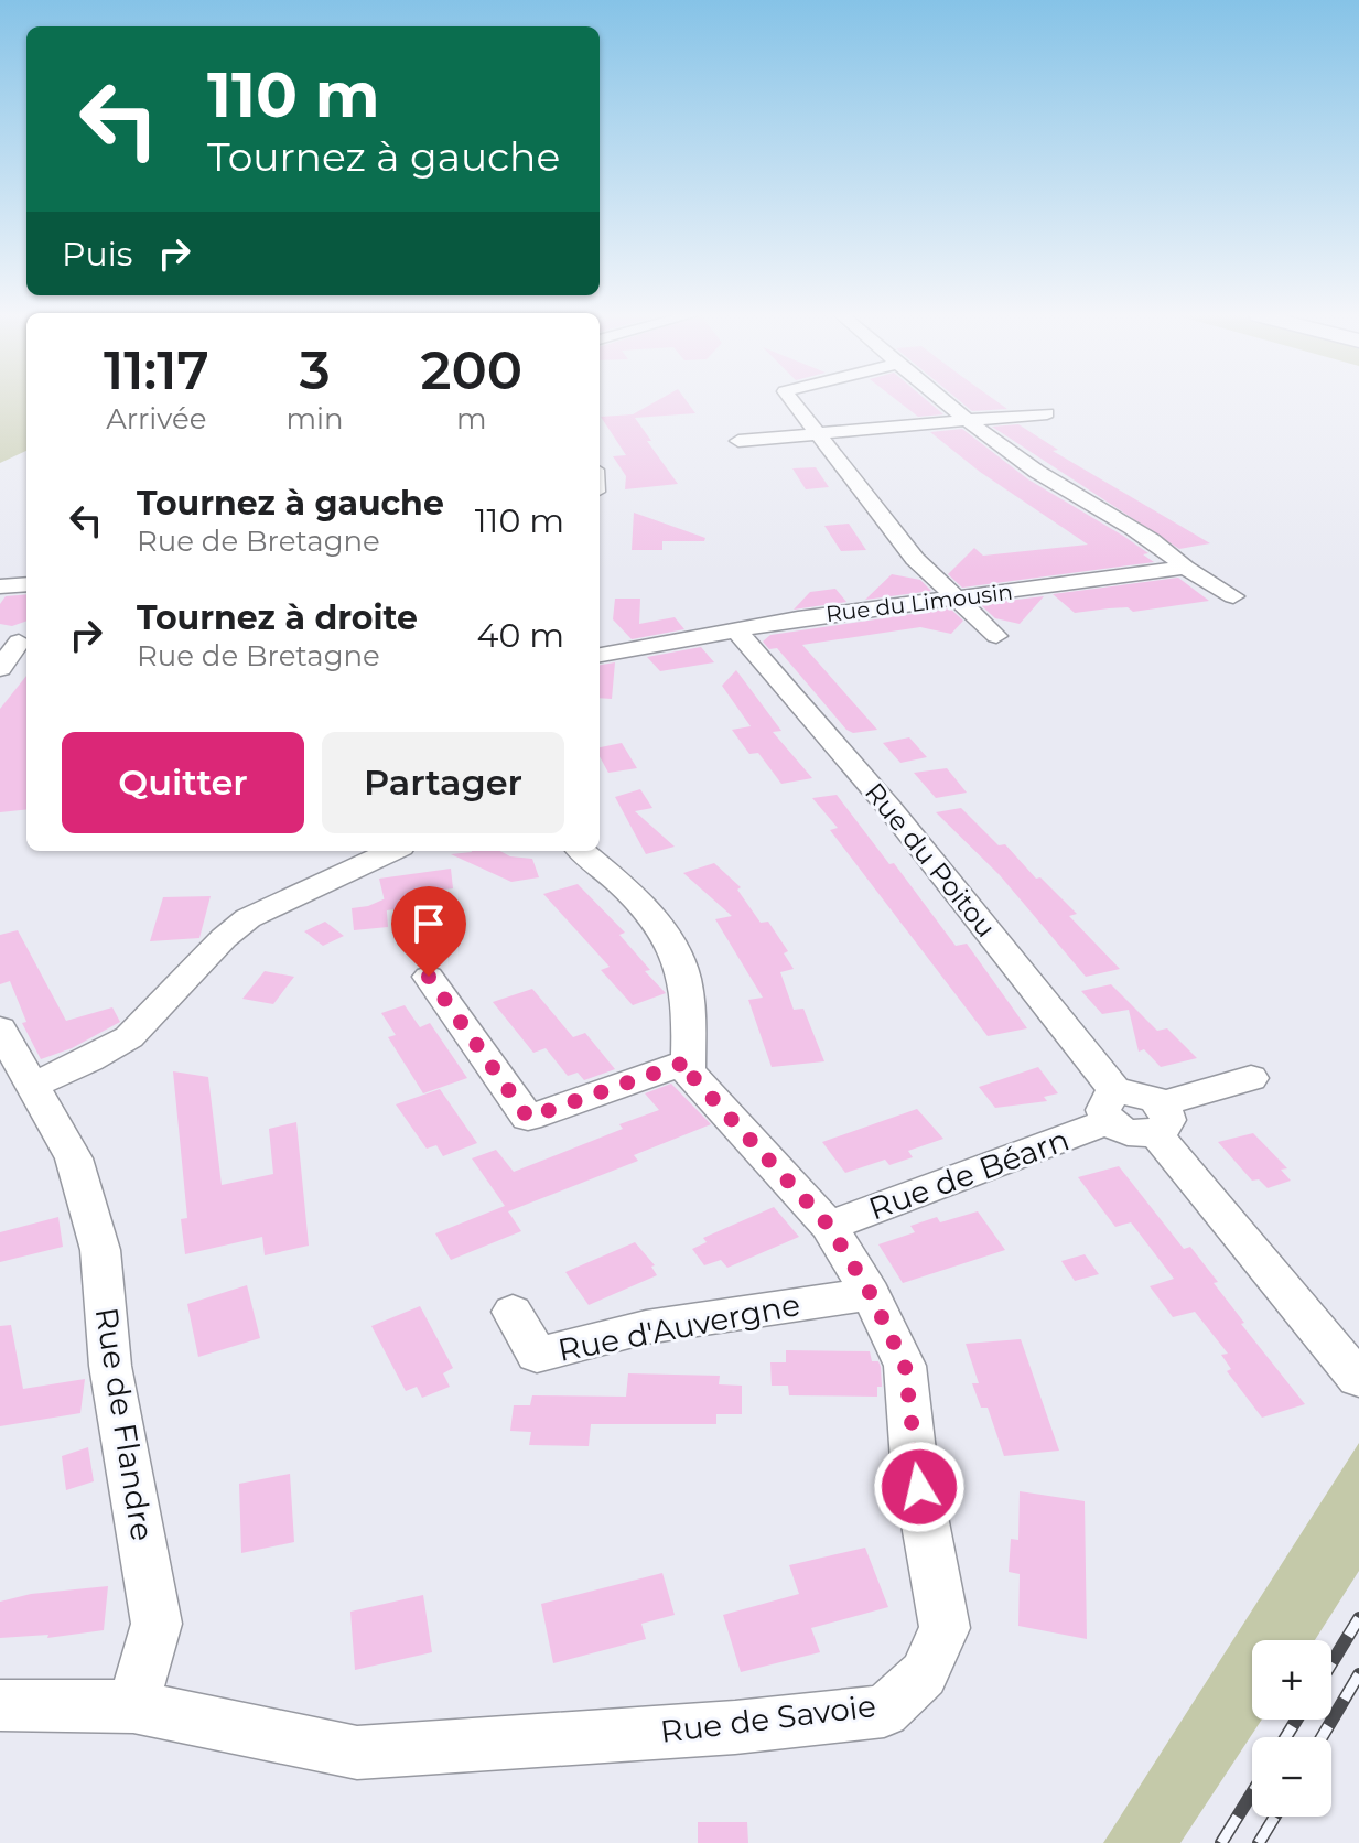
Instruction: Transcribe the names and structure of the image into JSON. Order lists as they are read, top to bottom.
{
  "streets": {
    "street": [
      "Rue du Limousin",
      "Rue du Poitou",
      "Rue de Béarn",
      "Rue d'Auvergne",
      "Rue de Flandre",
      "Rue de Savoie"
    ]
  },
  "crossings": [
    ["Rue du Limousin", "Rue du Poitou"],
    ["Rue du Poitou", "Rue de Béarn"],
    ["Rue de Béarn", "Rue de Savoie"],
    ["Rue d'Auvergne", "Rue de Savoie"],
    ["Rue de Flandre", "Rue de Savoie"]
  ],
  "page": {
    "turn": ["110 m", "Tournez à gauche"],
    "then": "Puis",
    "eta": [
      "11:17",
      "Arrivée",
      "3",
      "min",
      "200",
      "m"
    ],
    "list": [
      {
        "name": "Tournez à gauche",
        "note": "Rue de Bretagne",
        "value": "110 m"
      },
      {
        "name": "Tournez à droite",
        "note": "Rue de Bretagne",
        "value": "40 m"
      }
    ],
    "buttons": ["Quitter", "Partager"],
    "map_buttons": ["+", "−"]
  }
}
